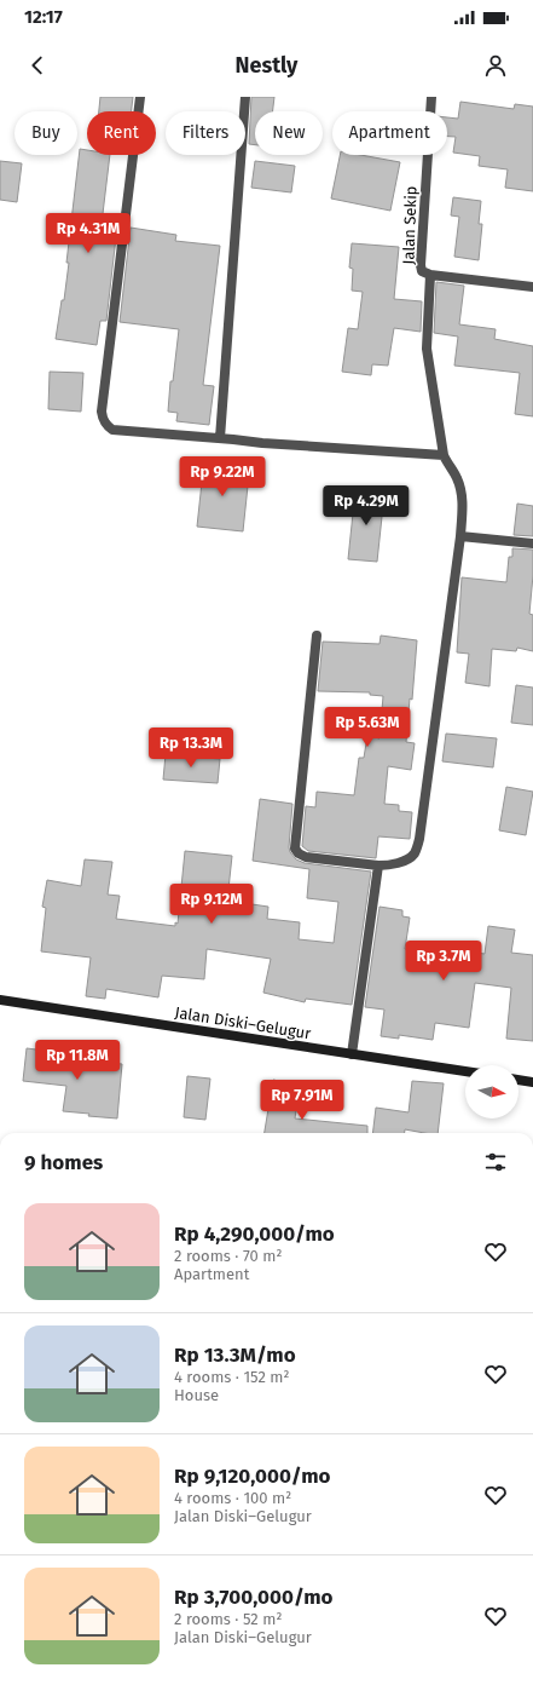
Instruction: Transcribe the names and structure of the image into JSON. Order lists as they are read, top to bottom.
{
  "streets": {
    "main road": ["Jalan Diski–Gelugur"],
    "street": ["Jalan Sekip"]
  },
  "north": "right",
  "page": {
    "status": "12:17",
    "header": "Nestly",
    "chip": [
      "Buy",
      "Rent",
      "Filters",
      "New",
      "Apartment"
    ],
    "price": [
      "Rp 4.31M",
      "Rp 9.22M",
      "Rp 4.29M",
      "Rp 5.63M",
      "Rp 13.3M",
      "Rp 9.12M",
      "Rp 3.7M",
      "Rp 11.8M",
      "Rp 7.91M"
    ],
    "heading": "9 homes",
    "list": [
      {
        "name": "Rp 4,290,000/mo",
        "note": "2 rooms · 70 m² · Apartment"
      },
      {
        "name": "Rp 13.3M/mo",
        "note": "4 rooms · 152 m² · House"
      },
      {
        "name": "Rp 9,120,000/mo",
        "note": "4 rooms · 100 m² · Jalan Diski–Gelugur"
      },
      {
        "name": "Rp 3,700,000/mo",
        "note": "2 rooms · 52 m² · Jalan Diski–Gelugur"
      }
    ]
  }
}
